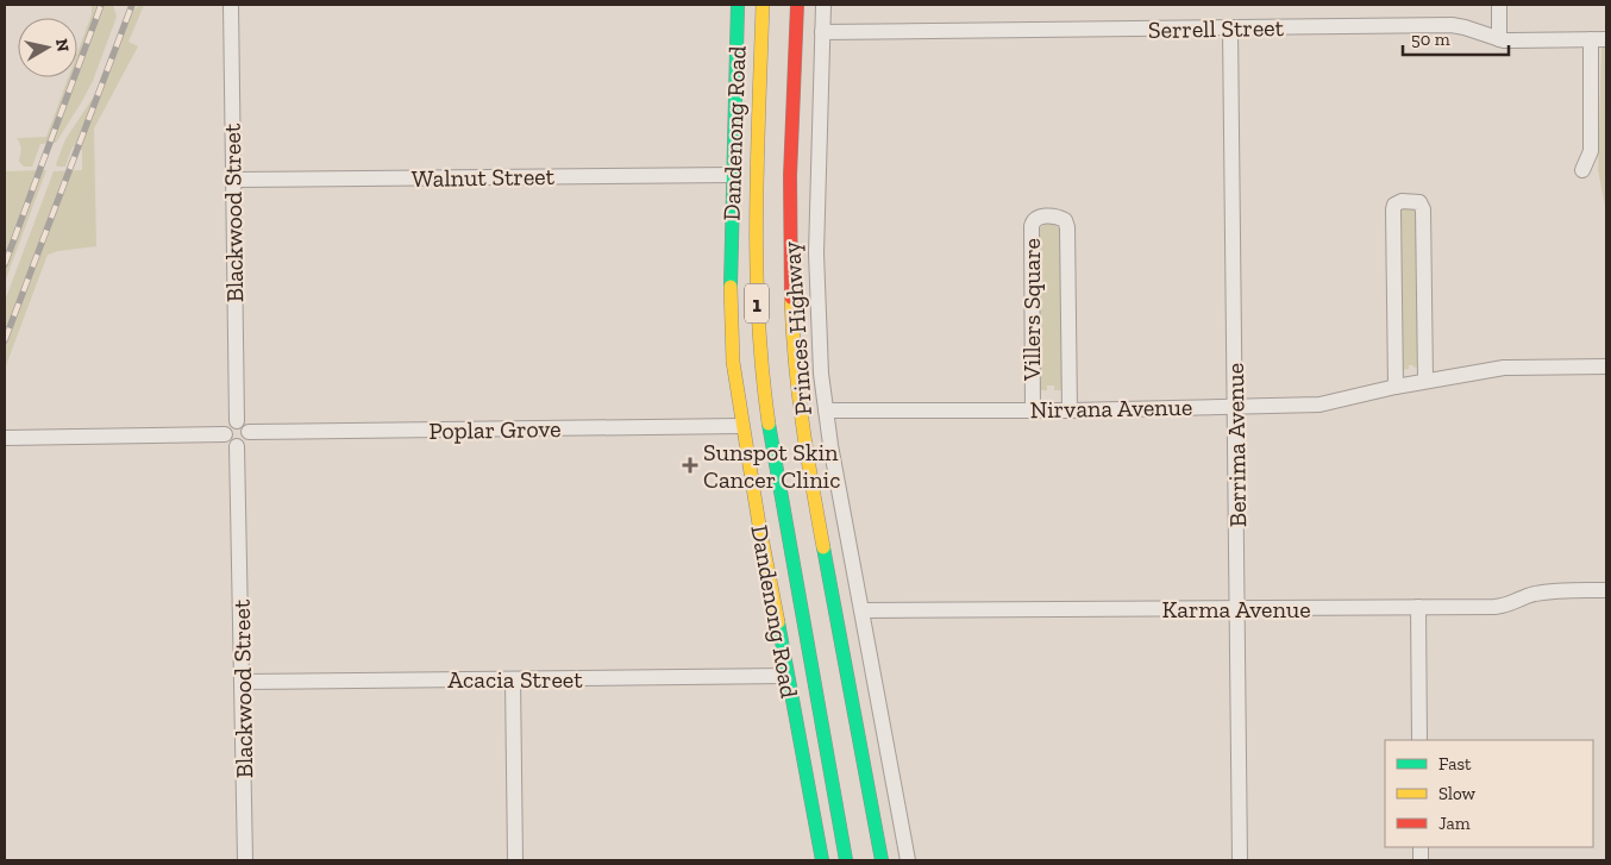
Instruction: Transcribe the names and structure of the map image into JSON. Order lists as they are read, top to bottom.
{
  "streets": {
    "main road": ["Dandenong Road", "1", "Princes Highway"],
    "street": [
      "Serrell Street",
      "Walnut Street",
      "Blackwood Street",
      "Villers Square",
      "Nirvana Avenue",
      "Poplar Grove",
      "Berrima Avenue",
      "Karma Avenue",
      "Acacia Street"
    ]
  },
  "crossings": [
    ["Serrell Street", "Berrima Avenue"],
    ["Dandenong Road", "Walnut Street"],
    ["Dandenong Road", "Poplar Grove"],
    ["Dandenong Road", "Acacia Street"],
    ["Walnut Street", "Blackwood Street"],
    ["Blackwood Street", "Poplar Grove"],
    ["Blackwood Street", "Acacia Street"],
    ["Villers Square", "Nirvana Avenue"],
    ["Nirvana Avenue", "Berrima Avenue"],
    ["Berrima Avenue", "Karma Avenue"]
  ],
  "places": {
    "health": ["Sunspot Skin Cancer Clinic"]
  },
  "legend": ["Fast", "Slow", "Jam"],
  "scale_bar": "50 m",
  "north": "right"
}
